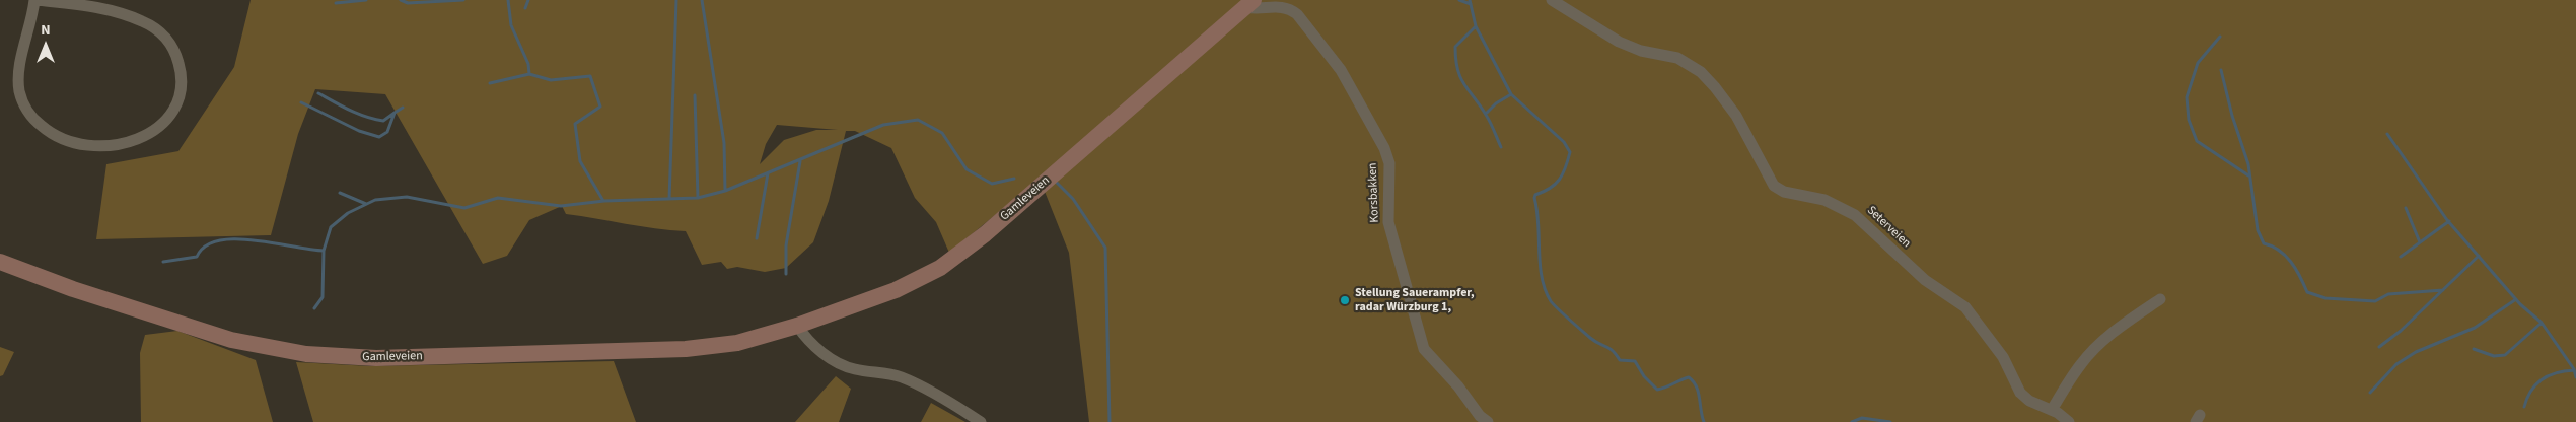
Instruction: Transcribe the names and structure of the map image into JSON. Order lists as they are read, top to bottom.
{
  "streets": {
    "main road": ["Gamleveien"],
    "street": ["Korsbakken", "Seterveien"]
  },
  "crossings": [
    ["Korsbakken", "Gamleveien"]
  ],
  "places": ["Stellung Sauerampfer, radar Würzburg 1,"],
  "north": "top"
}
